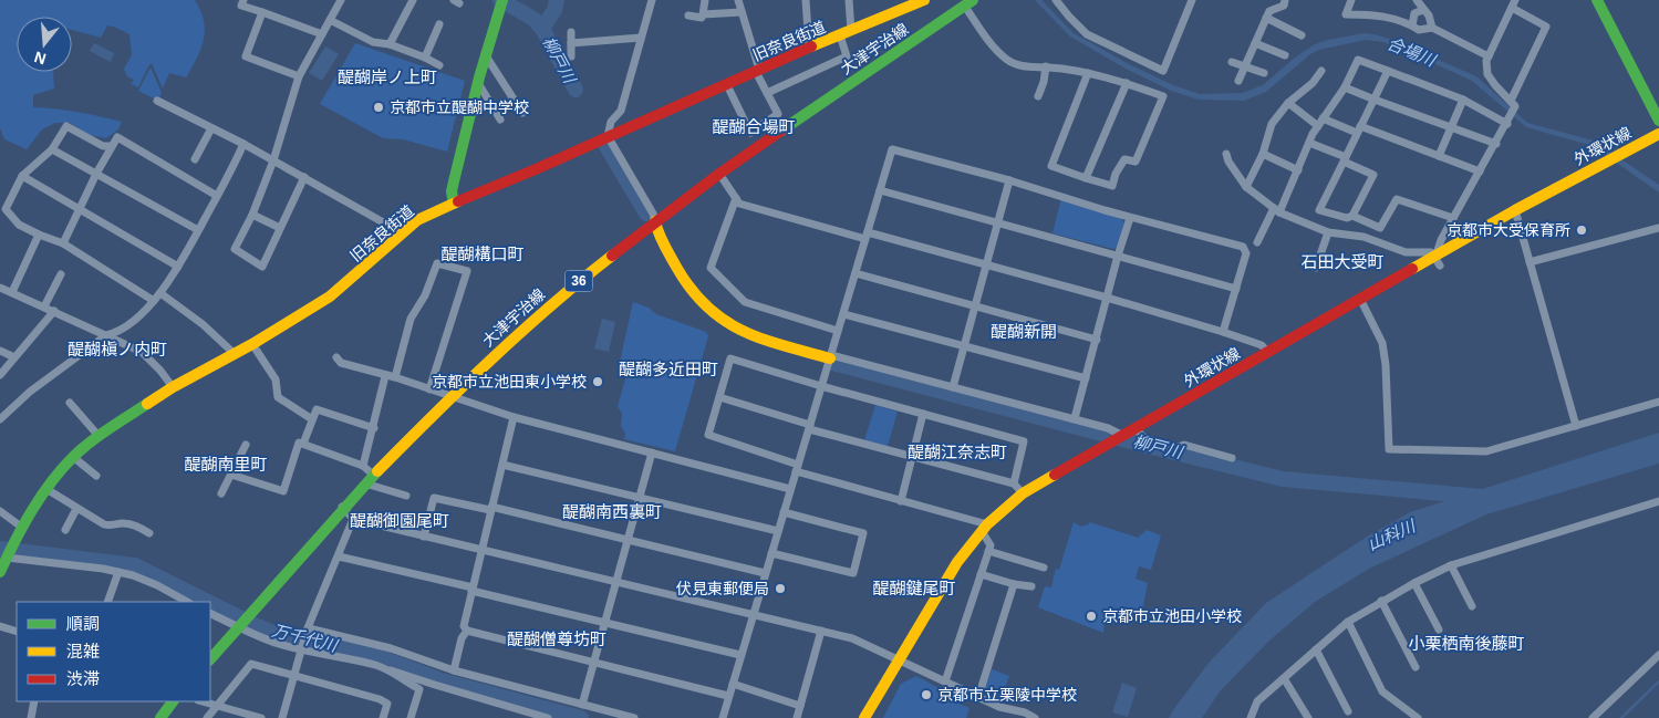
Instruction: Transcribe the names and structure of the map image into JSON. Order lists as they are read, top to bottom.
{
  "streets": {
    "street": [
      "旧奈良街道",
      "大津宇治線",
      "外環状線",
      "36"
    ]
  },
  "districts": [
    "醍醐岸ノ上町",
    "醍醐合場町",
    "醍醐構口町",
    "石田大受町",
    "醍醐新開",
    "醍醐槇ノ内町",
    "醍醐多近田町",
    "醍醐江奈志町",
    "醍醐南里町",
    "醍醐南西裏町",
    "醍醐御園尾町",
    "醍醐鍵尾町",
    "醍醐僧尊坊町",
    "小栗栖南後藤町"
  ],
  "water": [
    "合場川",
    "柳戸川",
    "山科川",
    "万千代川"
  ],
  "places": [
    "京都市立醍醐中学校",
    "京都市大受保育所",
    "京都市立池田東小学校",
    "伏見東郵便局",
    "京都市立池田小学校",
    "京都市立栗陵中学校"
  ],
  "legend": ["順調", "混雑", "渋滞"],
  "north": "bottom"
}
